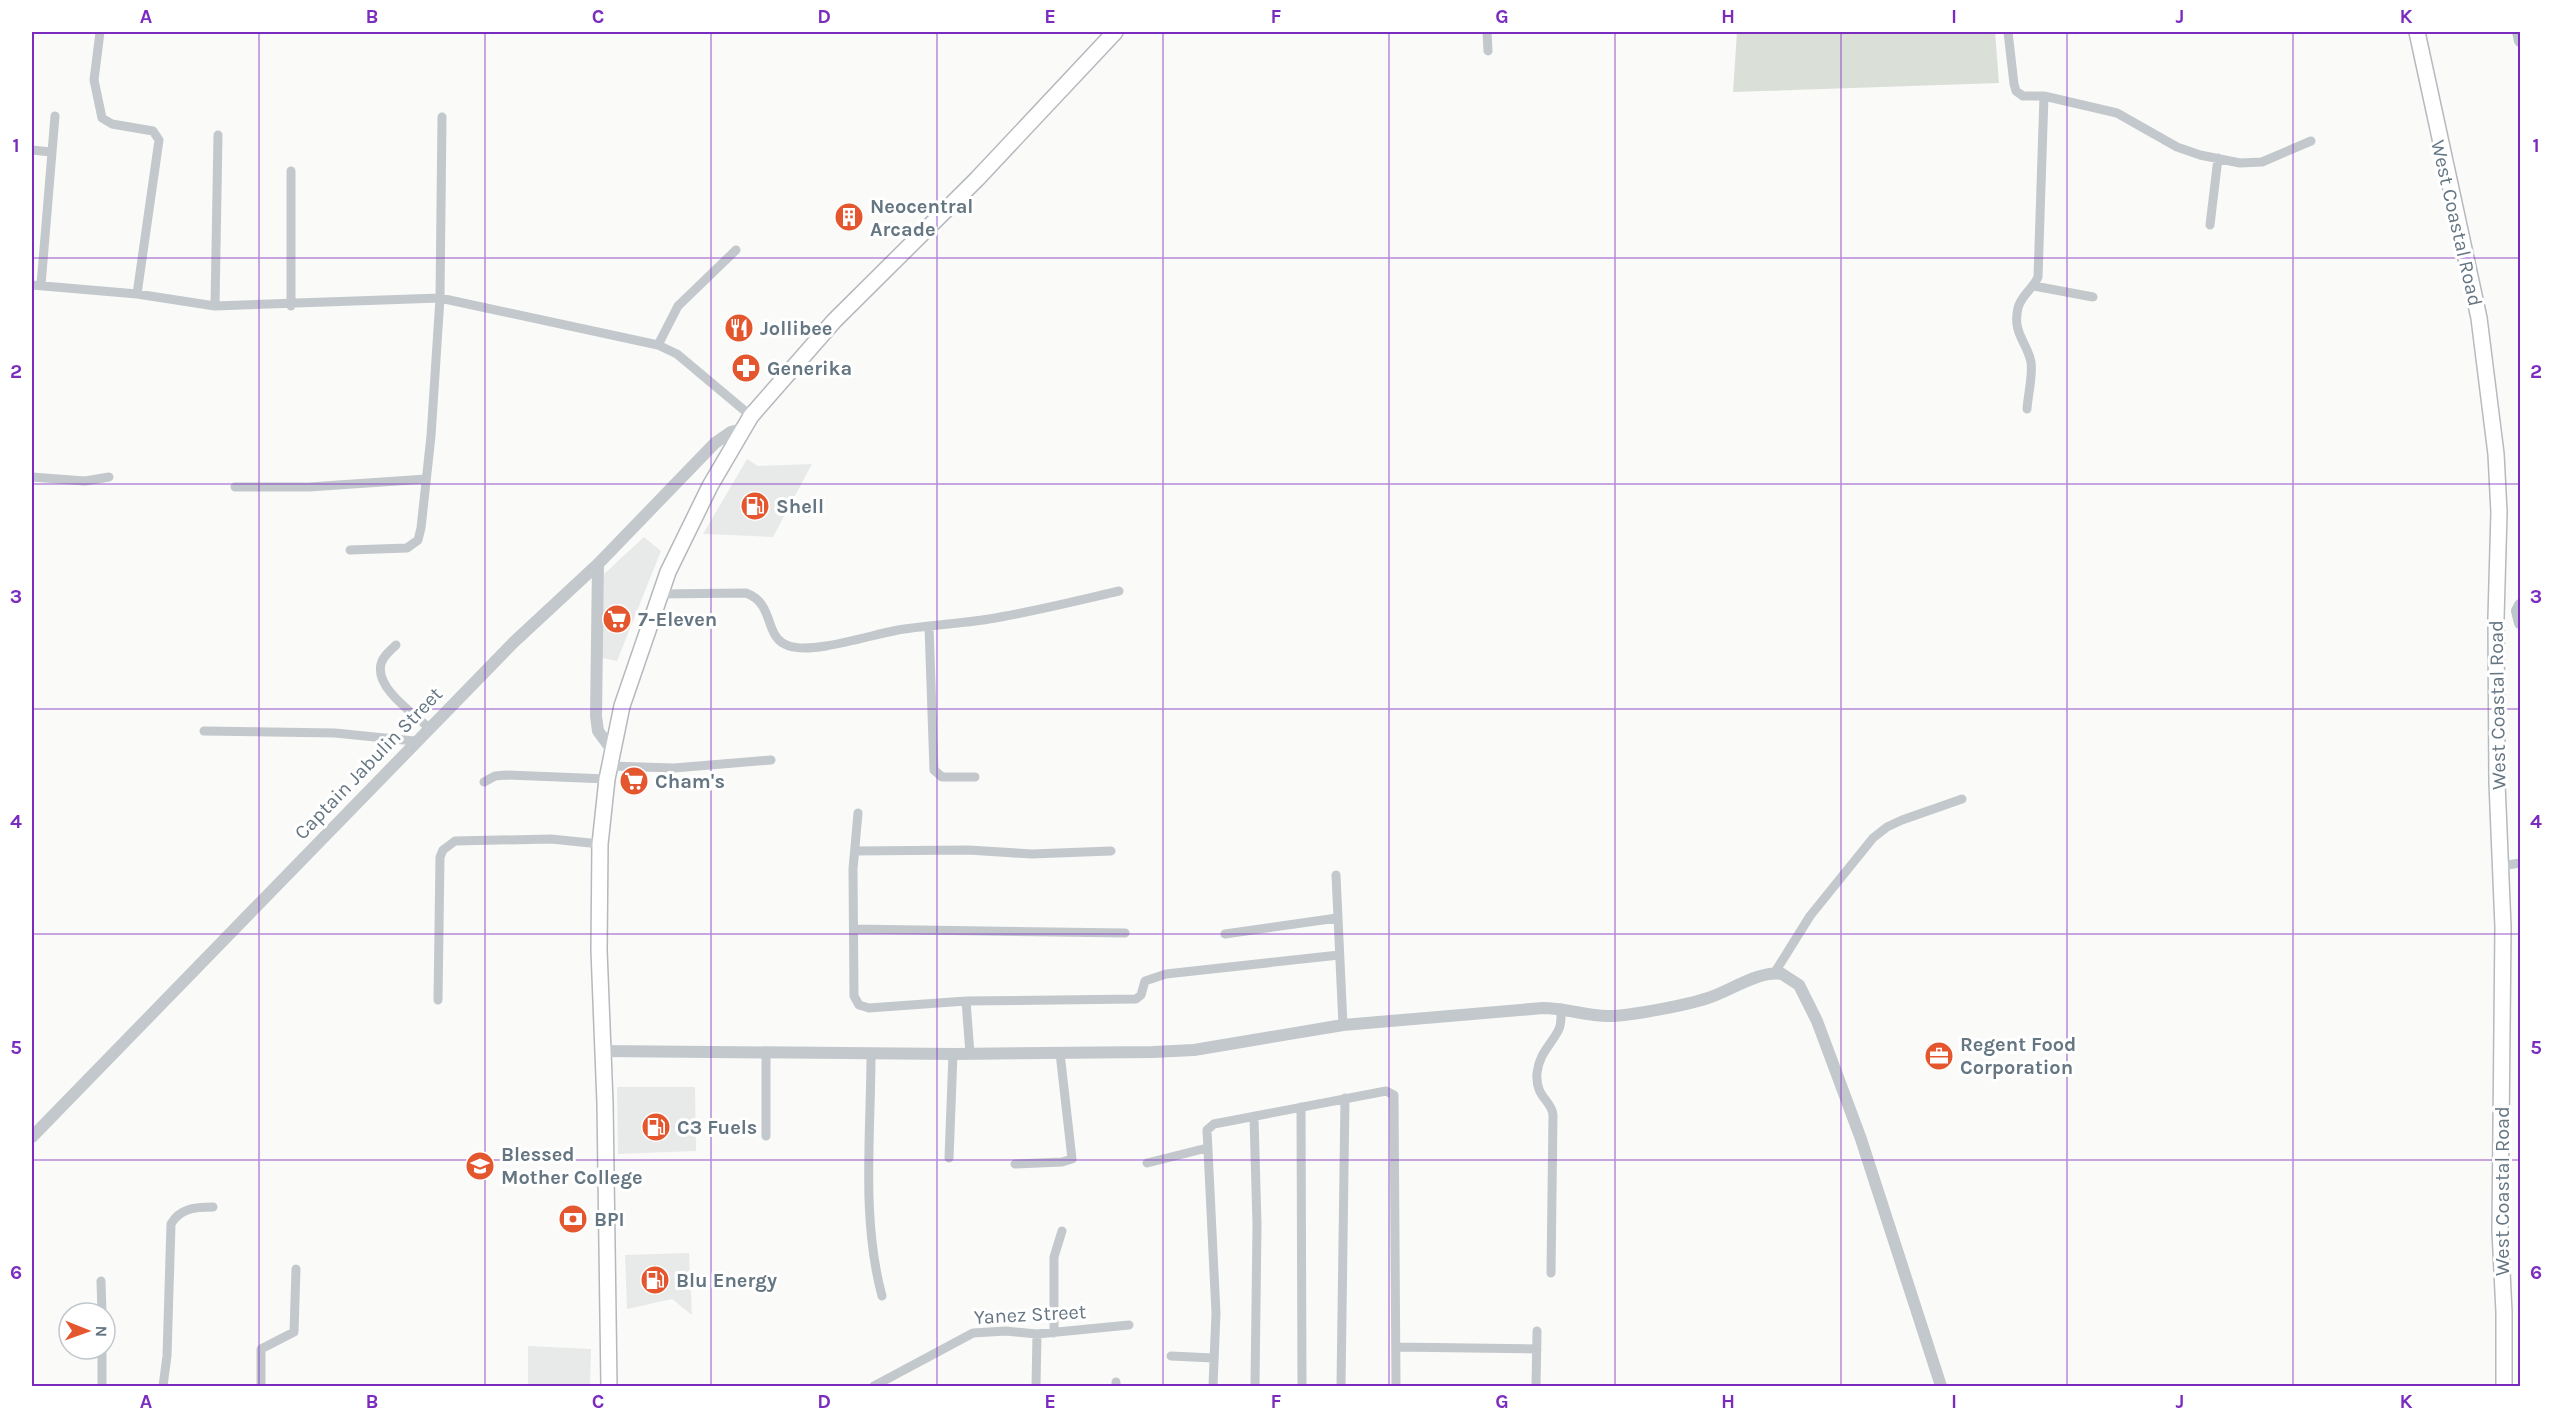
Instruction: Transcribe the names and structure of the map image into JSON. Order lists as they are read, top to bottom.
{
  "streets": {
    "main road": ["West Coastal Road"],
    "street": ["Captain Jabulin Street", "Yanez Street"]
  },
  "places": {
    "building": ["Neocentral Arcade"],
    "restaurant": ["Jollibee"],
    "pharmacy": ["Generika"],
    "fuel station": ["Shell", "C3 Fuels", "Blu Energy"],
    "supermarket": ["7-Eleven", "Cham's"],
    "office": ["Regent Food Corporation"],
    "school or university": ["Blessed Mother College"],
    "bank": ["BPI"]
  },
  "north": "right",
  "grid": {
    "columns": [
      "A",
      "B",
      "C",
      "D",
      "E",
      "F",
      "G",
      "H",
      "I",
      "J",
      "K"
    ],
    "rows": [
      "1",
      "2",
      "3",
      "4",
      "5",
      "6"
    ]
  }
}
